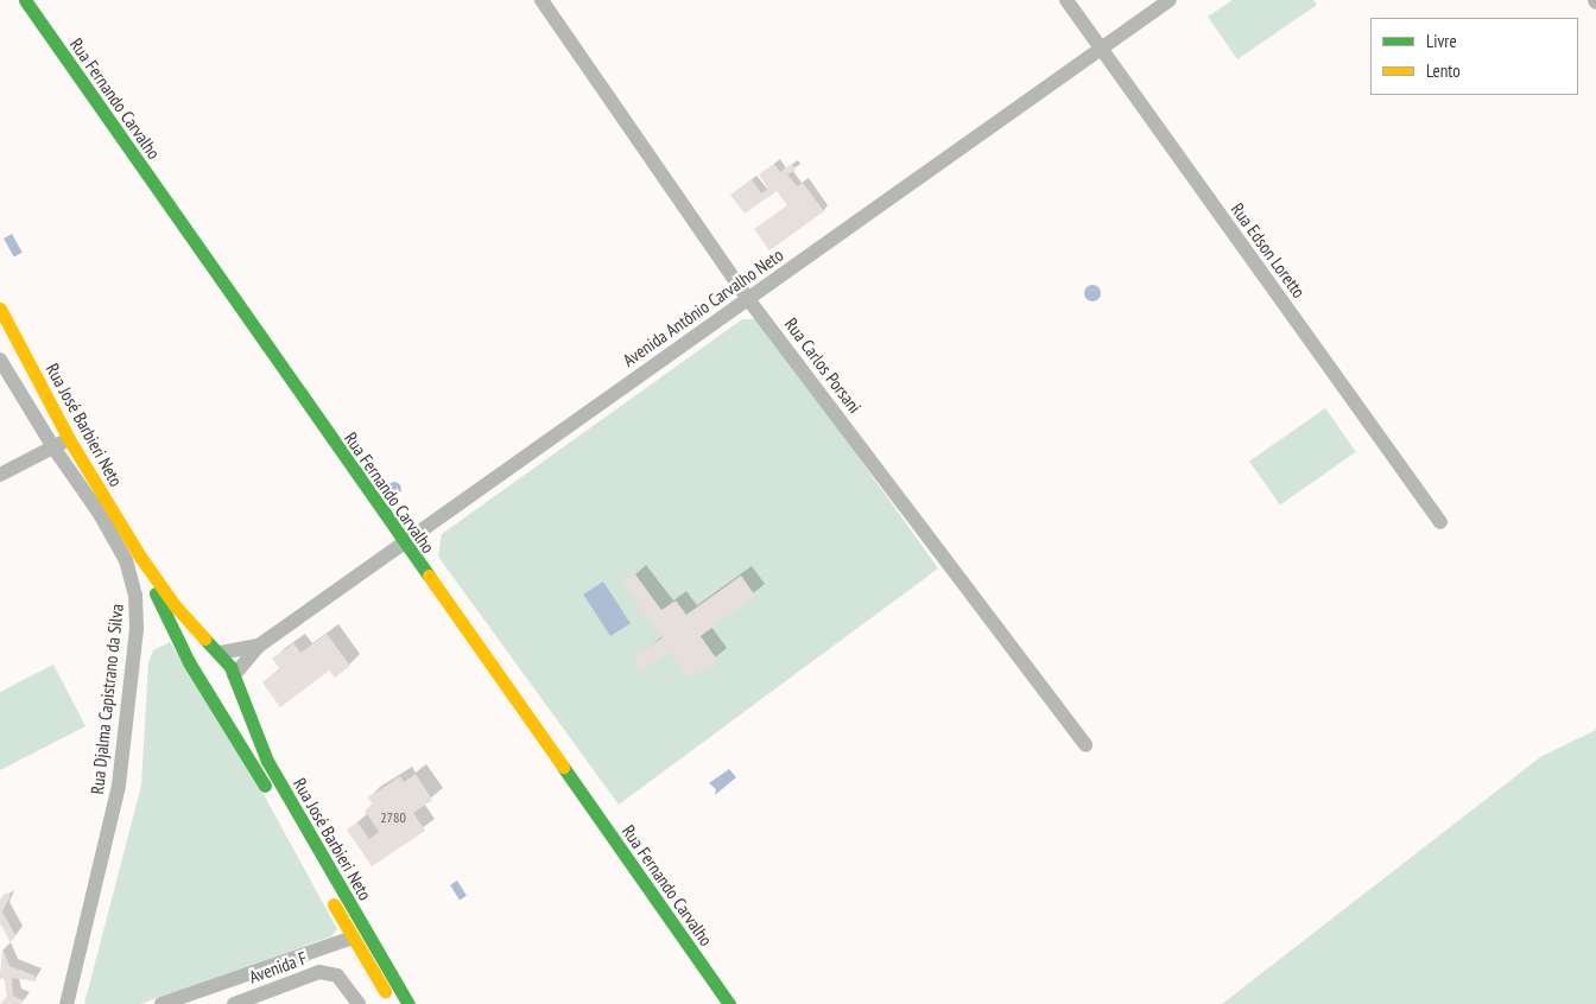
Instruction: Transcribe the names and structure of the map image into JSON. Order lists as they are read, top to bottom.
{
  "streets": {
    "main road": ["Rua Fernando Carvalho", "Rua José Barbieri Neto"],
    "street": [
      "Rua Edson Loretto",
      "Avenida Antônio Carvalho Neto",
      "Rua Carlos Porsani",
      "Rua Djalma Capistrano da Silva",
      "Avenida F"
    ]
  },
  "crossings": [
    ["Rua Fernando Carvalho", "Avenida Antônio Carvalho Neto"],
    ["Rua Edson Loretto", "Avenida Antônio Carvalho Neto"],
    ["Avenida Antônio Carvalho Neto", "Rua Carlos Porsani"]
  ],
  "house_numbers": ["2780"],
  "legend": ["Livre", "Lento"]
}
